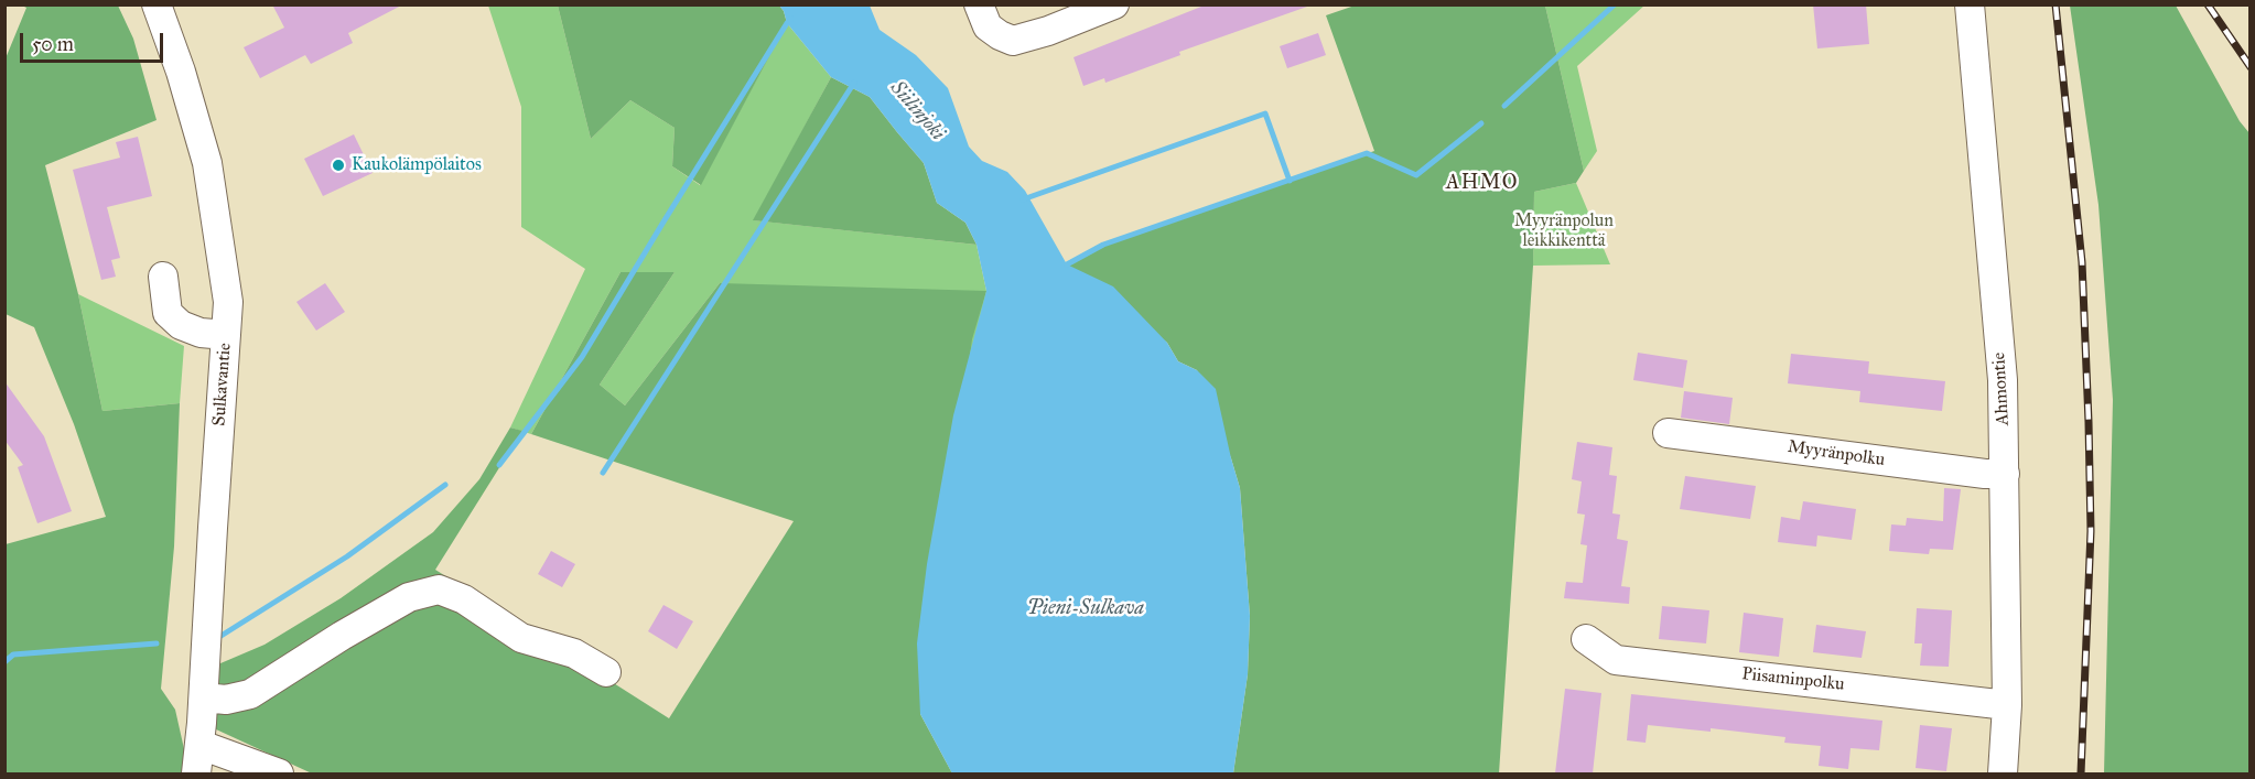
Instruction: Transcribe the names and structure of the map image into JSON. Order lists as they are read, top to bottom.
{
  "streets": {
    "street": [
      "Sulkavantie",
      "Ahmontie",
      "Myyränpolku",
      "Piisaminpolku"
    ]
  },
  "crossings": [
    ["Ahmontie", "Myyränpolku"],
    ["Ahmontie", "Piisaminpolku"]
  ],
  "districts": ["AHMO"],
  "water": ["Siilinjoki", "Pieni-Sulkava"],
  "parks": ["Myyränpolun leikkikenttä"],
  "places": ["Kaukolämpölaitos"],
  "scale_bar": "50 m"
}
